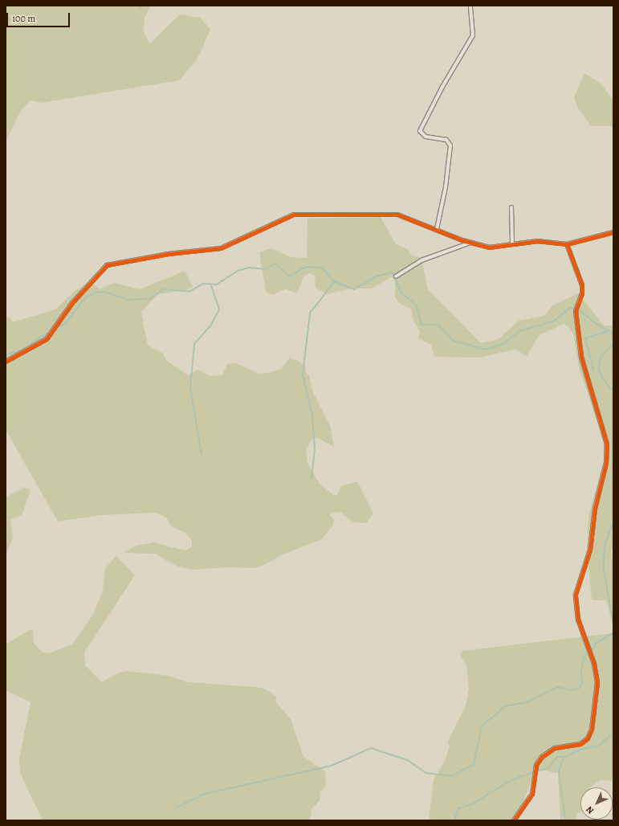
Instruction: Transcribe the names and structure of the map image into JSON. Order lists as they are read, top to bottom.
{
  "scale_bar": "100 m",
  "north": "bottom left"
}
